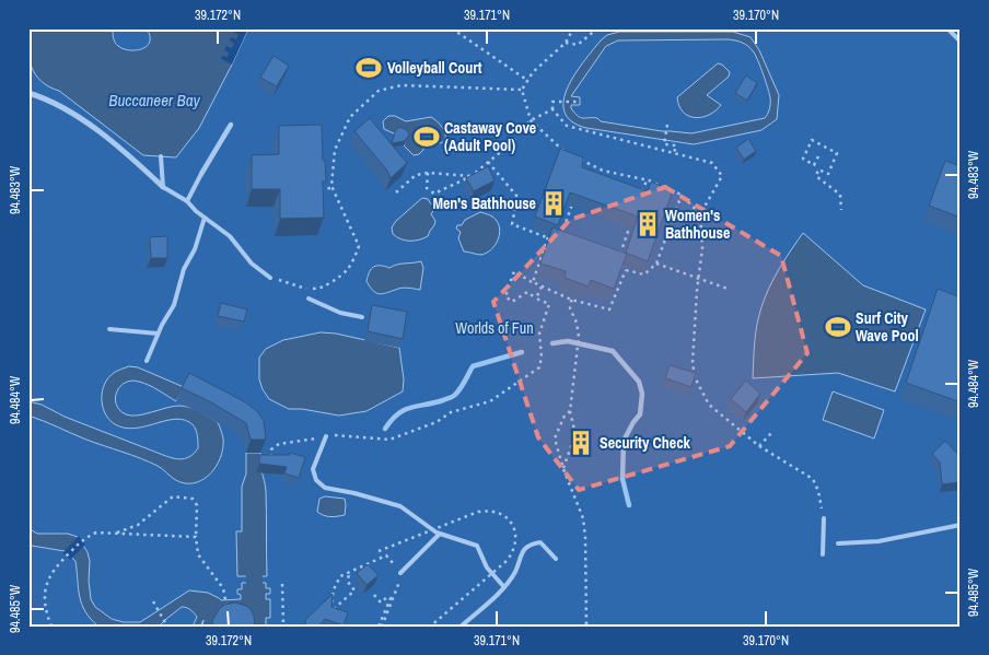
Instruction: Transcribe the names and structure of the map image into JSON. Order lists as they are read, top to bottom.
{
  "water": ["Buccaneer Bay"],
  "parks": ["Worlds of Fun"],
  "places": {
    "sports": ["Volleyball Court", "Castaway Cove (Adult Pool)", "Surf City Wave Pool"],
    "building": ["Men's Bathhouse", "Women's Bathhouse", "Security Check"]
  },
  "coordinates": [
    "39.172°N",
    "39.171°N",
    "39.170°N",
    "94.483°W",
    "94.484°W",
    "94.485°W"
  ]
}
